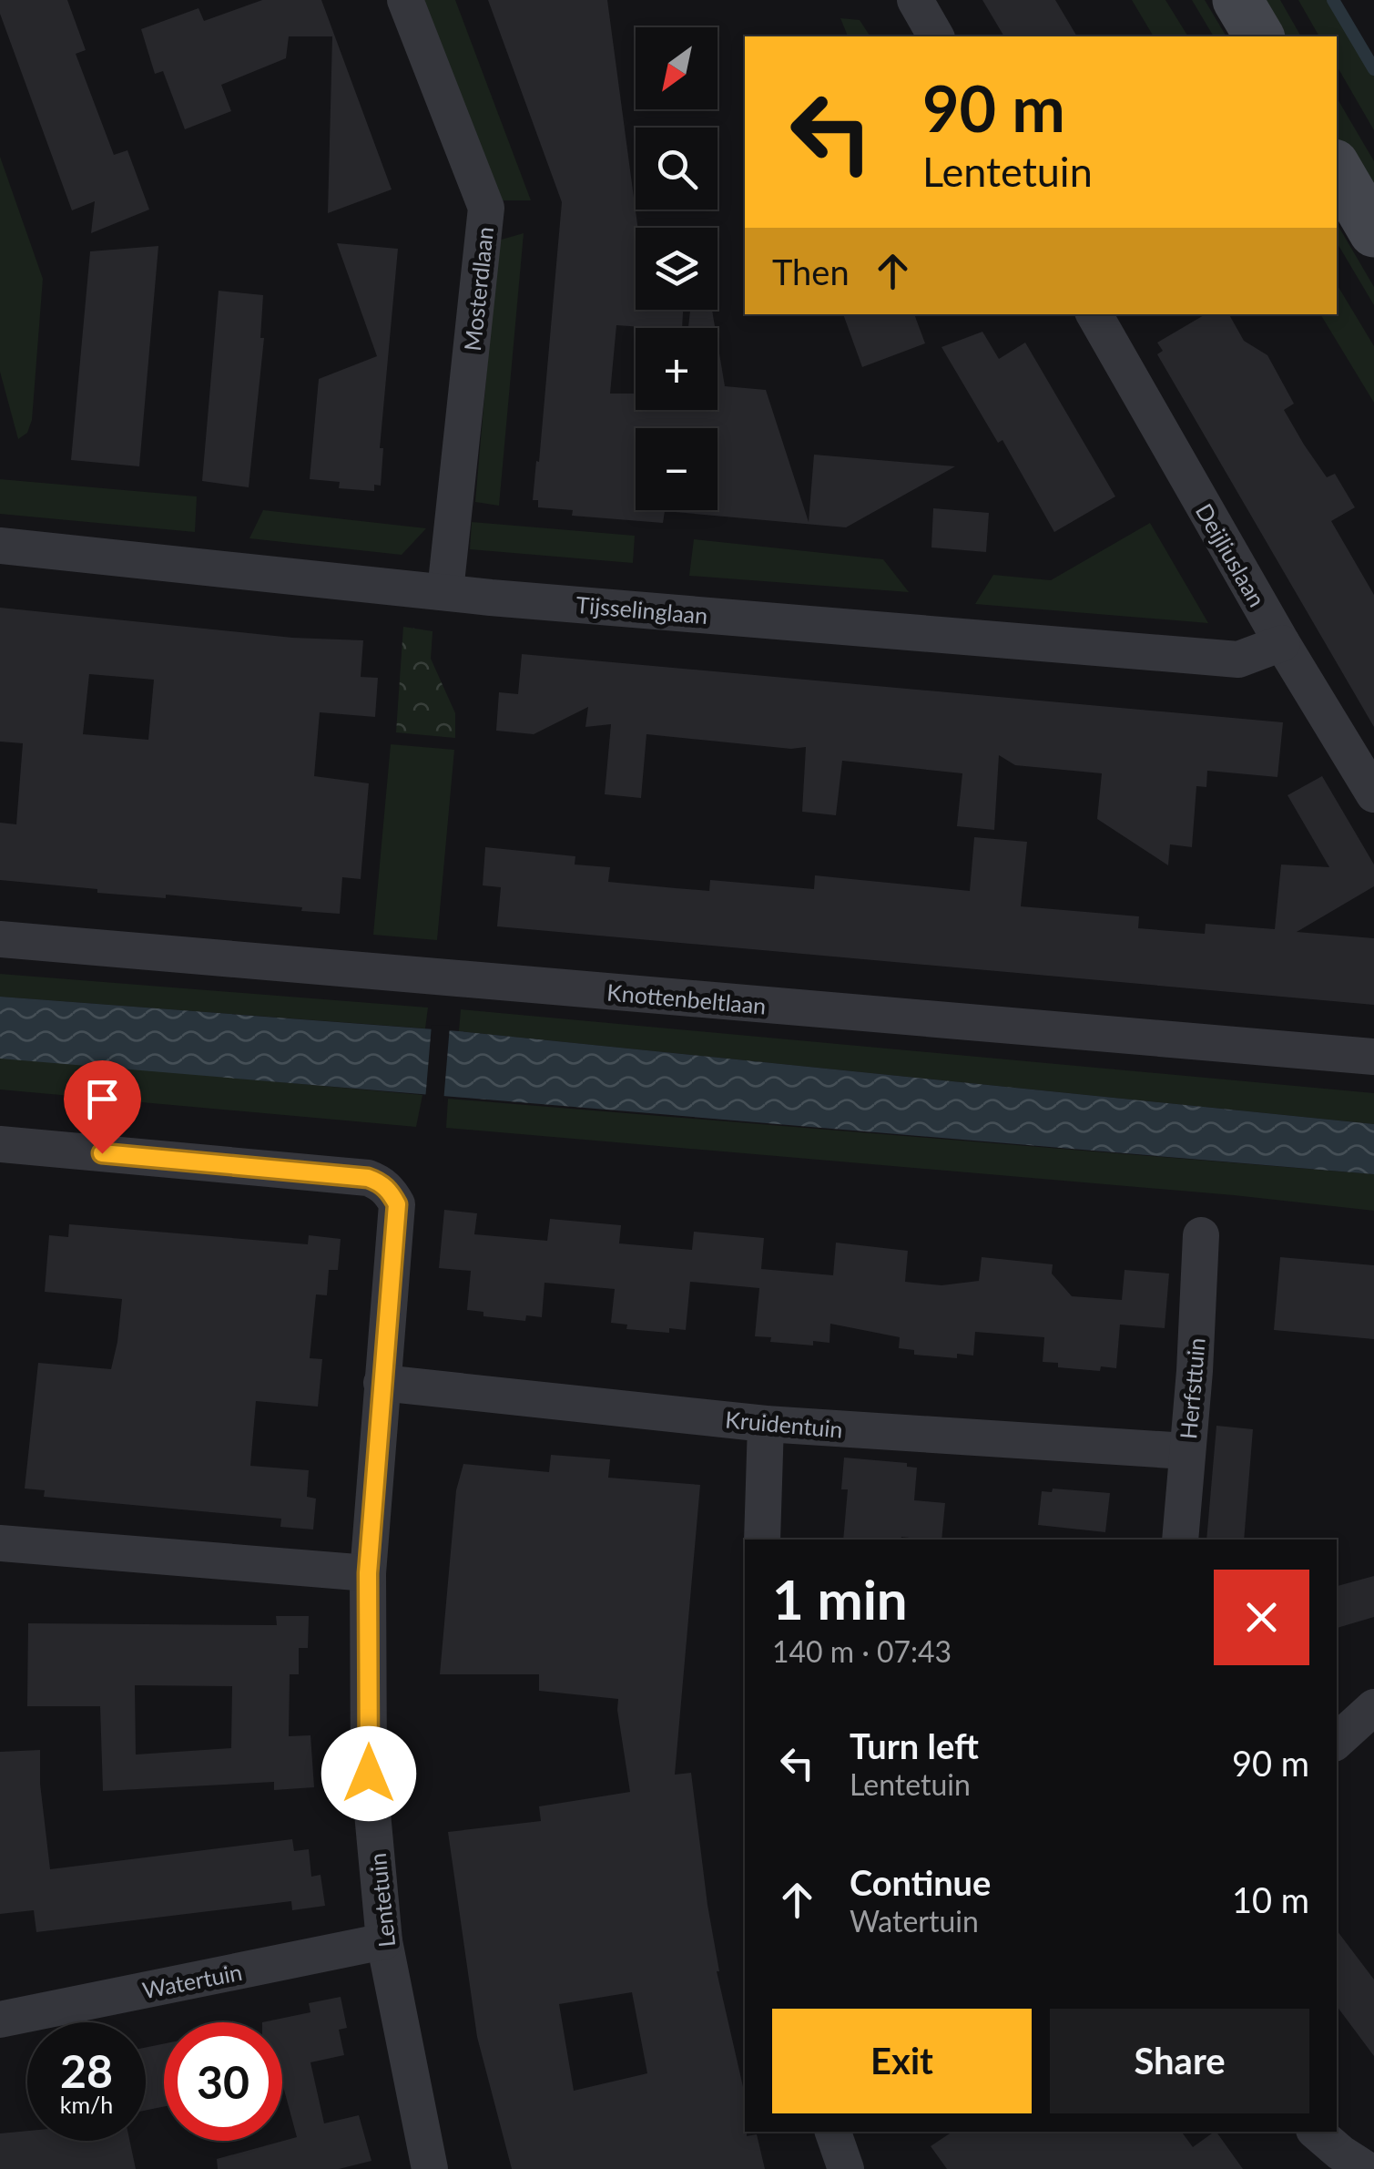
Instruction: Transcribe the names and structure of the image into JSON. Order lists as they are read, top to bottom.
{
  "streets": {
    "street": [
      "Mosterdlaan",
      "Deijliuslaan",
      "Tijsselinglaan",
      "Knottenbeltlaan",
      "Herfsttuin",
      "Kruidentuin",
      "Lentetuin",
      "Watertuin"
    ]
  },
  "crossings": [
    ["Mosterdlaan", "Tijsselinglaan"],
    ["Deijliuslaan", "Tijsselinglaan"],
    ["Herfsttuin", "Kruidentuin"],
    ["Kruidentuin", "Lentetuin"],
    ["Lentetuin", "Watertuin"]
  ],
  "north": "bottom left",
  "page": {
    "map_buttons": ["+", "−"],
    "turn": ["90 m", "Lentetuin"],
    "then": "Then",
    "heading": ["1 min", "140 m · 07:43"],
    "list": [
      {
        "name": "Turn left",
        "note": "Lentetuin",
        "value": "90 m"
      },
      {
        "name": "Continue",
        "note": "Watertuin",
        "value": "10 m"
      }
    ],
    "buttons": ["Exit", "Share"],
    "speed": "28 km/h",
    "limit": "30"
  }
}
